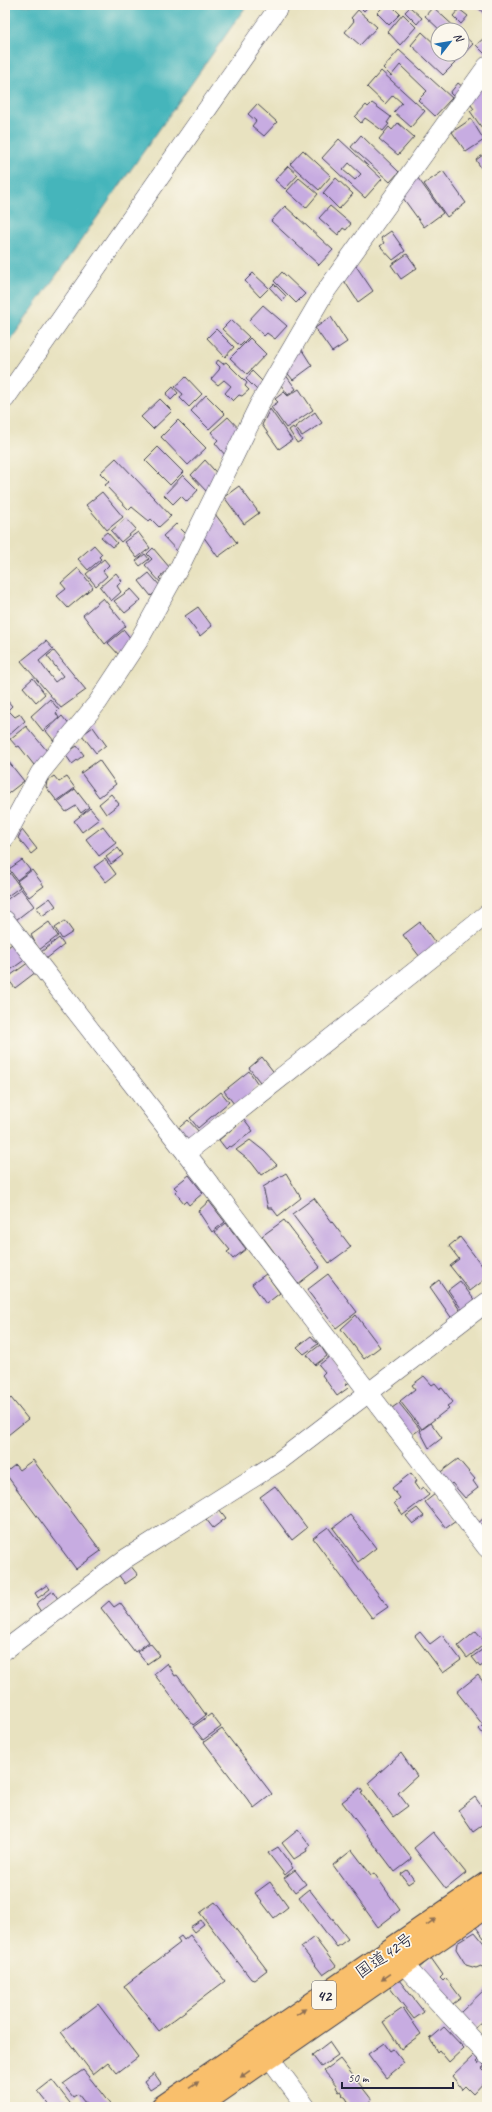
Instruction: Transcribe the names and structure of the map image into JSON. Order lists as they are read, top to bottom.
{
  "streets": {
    "highway": ["国道42号", "42"]
  },
  "scale_bar": "50 m",
  "north": "top right"
}
